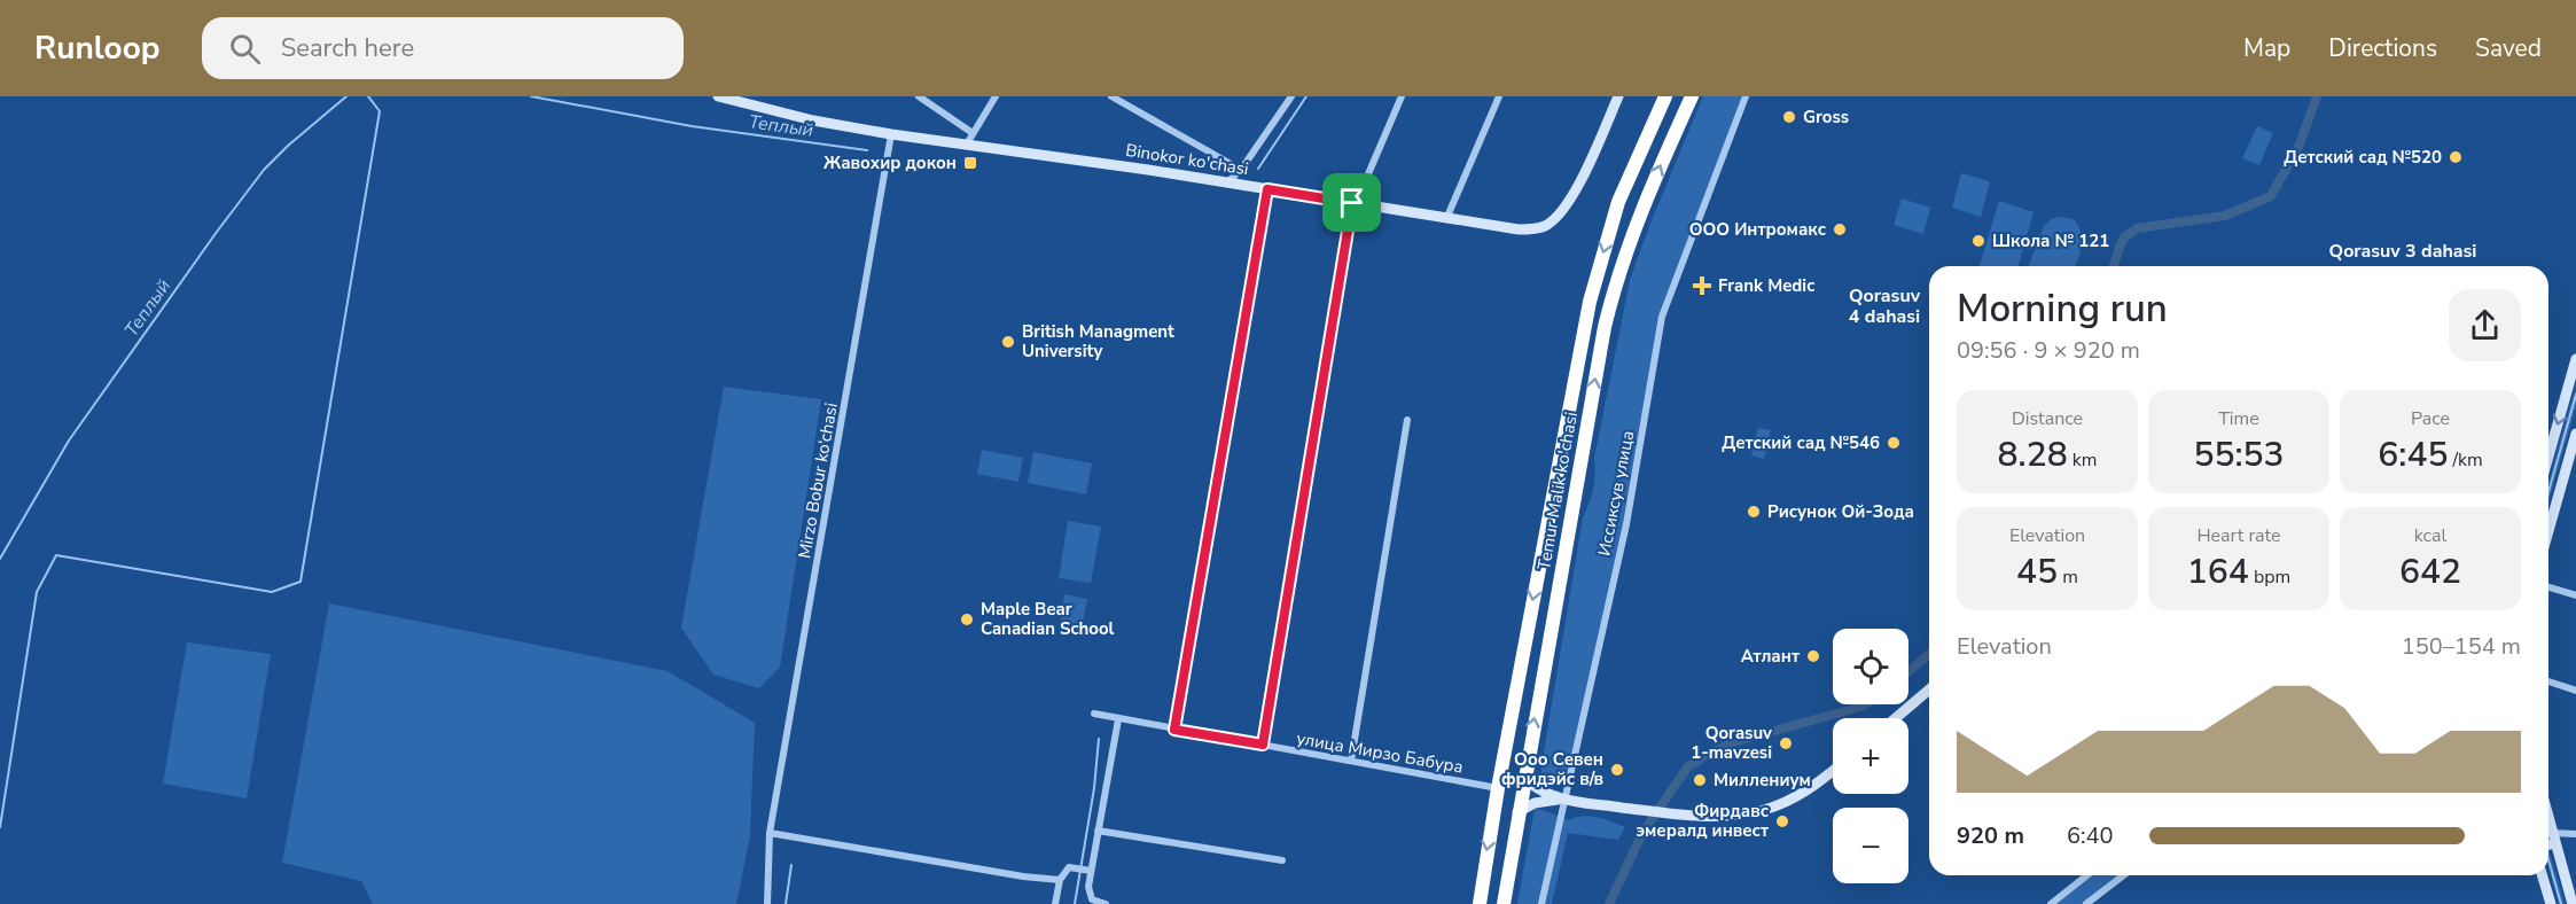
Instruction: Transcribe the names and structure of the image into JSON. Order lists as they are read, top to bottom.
{
  "streets": {
    "highway": ["Temur Malik ko'chasi"],
    "main road": ["Binokor ko'chasi"],
    "street": ["Mirzo Bobur ko‘chasi", "Иссиксув улица", "улица Мирзо Бабура"]
  },
  "crossings": [
    ["Binokor ko'chasi", "Mirzo Bobur ko‘chasi"],
    ["Temur Malik ko'chasi", "улица Мирзо Бабура"]
  ],
  "districts": ["Qorasuv 3 dahasi", "Qorasuv 4 dahasi"],
  "water": ["Теплый"],
  "places": {
    "other": [
      "Gross",
      "Детский сад №520",
      "ООО Интромакс",
      "Школа № 121",
      "British Managment University",
      "Детский сад №546",
      "Рисунок Ой-Зода",
      "Maple Bear Canadian School",
      "Атлант",
      "Qorasuv 1-mavzesi",
      "Ооо Севен фридэйс в/в",
      "Миллениум",
      "Фирдавс эмералд инвест"
    ],
    "transit": ["Жавохир докон"],
    "health": ["Frank Medic"]
  },
  "page": {
    "header": "Runloop",
    "search": "Search here",
    "nav": ["Map", "Directions", "Saved"],
    "heading": ["Morning run", "09:56 · 9 × 920 m"],
    "stats": [
      ["Distance", "8.28 km"],
      ["Time", "55:53"],
      ["Pace", "6:45 /km"],
      ["Elevation", "45 m"],
      ["Heart rate", "164 bpm"],
      ["kcal", "642"]
    ],
    "chart": ["Elevation", "150–154 m"],
    "map_buttons": ["+", "−"],
    "list": [
      {
        "name": "920 m",
        "note": "6:40"
      }
    ]
  }
}
